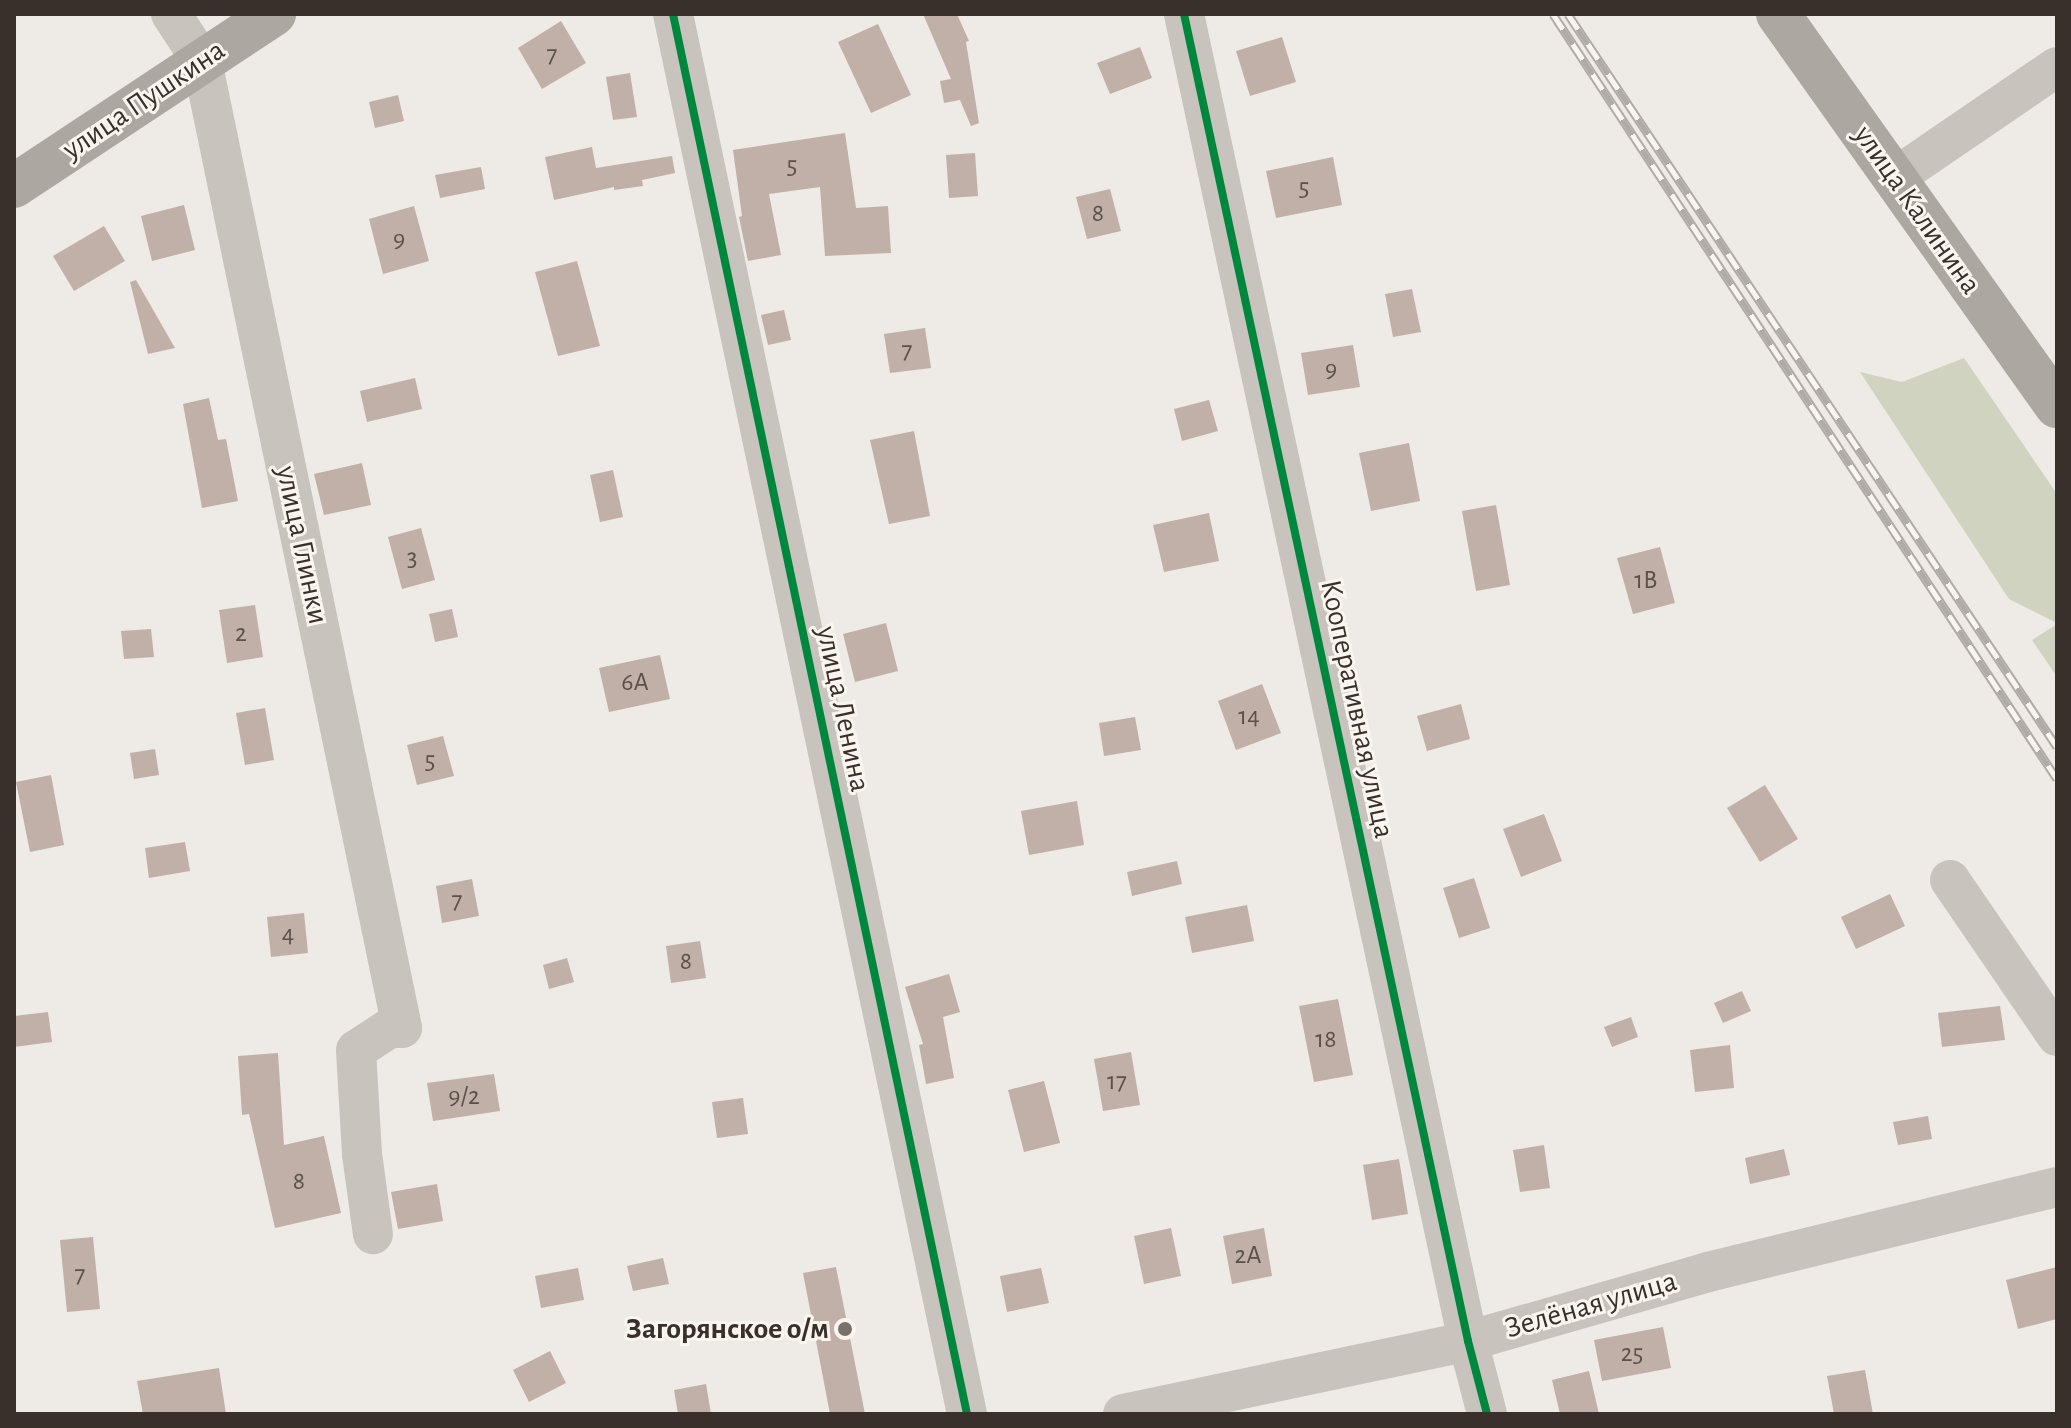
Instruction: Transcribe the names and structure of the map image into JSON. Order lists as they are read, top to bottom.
{
  "streets": {
    "main road": ["улица Пушкина", "улица Калинина"],
    "street": [
      "улица Глинки",
      "улица Ленина",
      "Кооперативная улица",
      "Зелёная улица"
    ]
  },
  "crossings": [
    ["улица Пушкина", "улица Глинки"],
    ["Кооперативная улица", "Зелёная улица"]
  ],
  "places": ["Загорянское о/м"],
  "house_numbers": [
    "7",
    "5",
    "5",
    "8",
    "9",
    "7",
    "9",
    "3",
    "1В",
    "2",
    "6А",
    "14",
    "5",
    "7",
    "4",
    "8",
    "18",
    "17",
    "9/2",
    "8",
    "2А",
    "7",
    "25"
  ]
}
